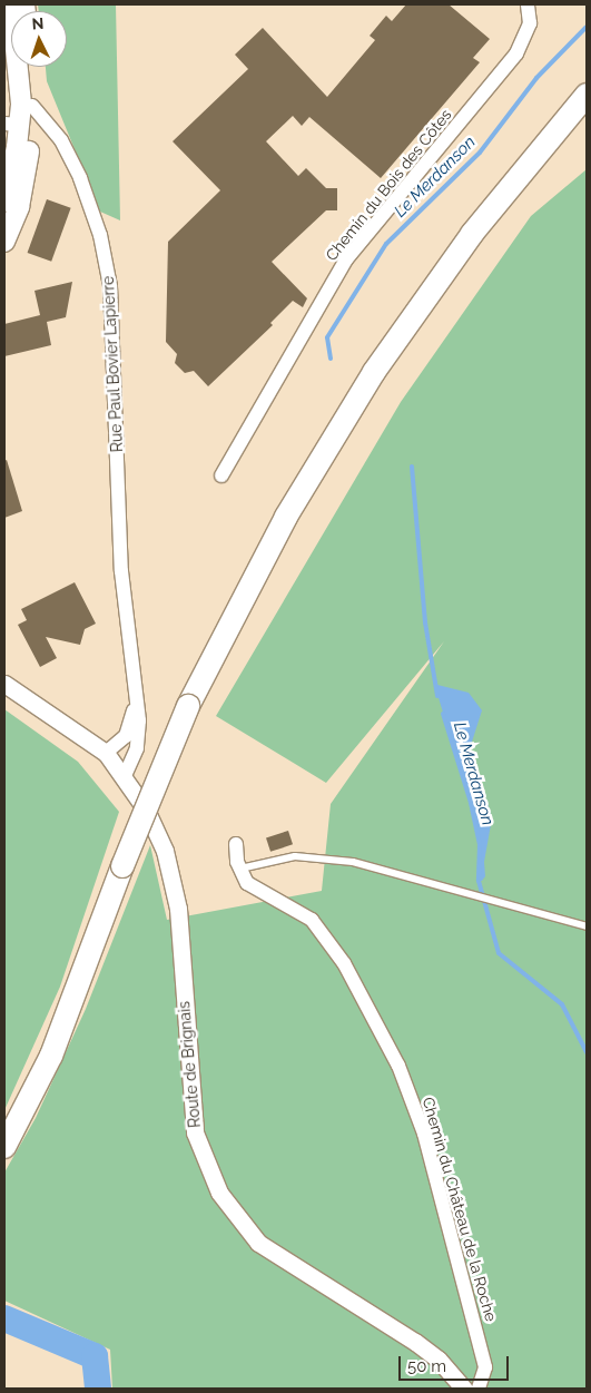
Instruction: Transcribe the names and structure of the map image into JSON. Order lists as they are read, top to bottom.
{
  "streets": {
    "street": [
      "Chemin du Bois des Côtes",
      "Rue Paul Bovier Lapierre",
      "Route de Brignais",
      "Chemin du Château de la Roche"
    ]
  },
  "crossings": [
    ["Rue Paul Bovier Lapierre", "Route de Brignais"]
  ],
  "water": ["Le Merdanson"],
  "scale_bar": "50 m",
  "north": "top"
}
